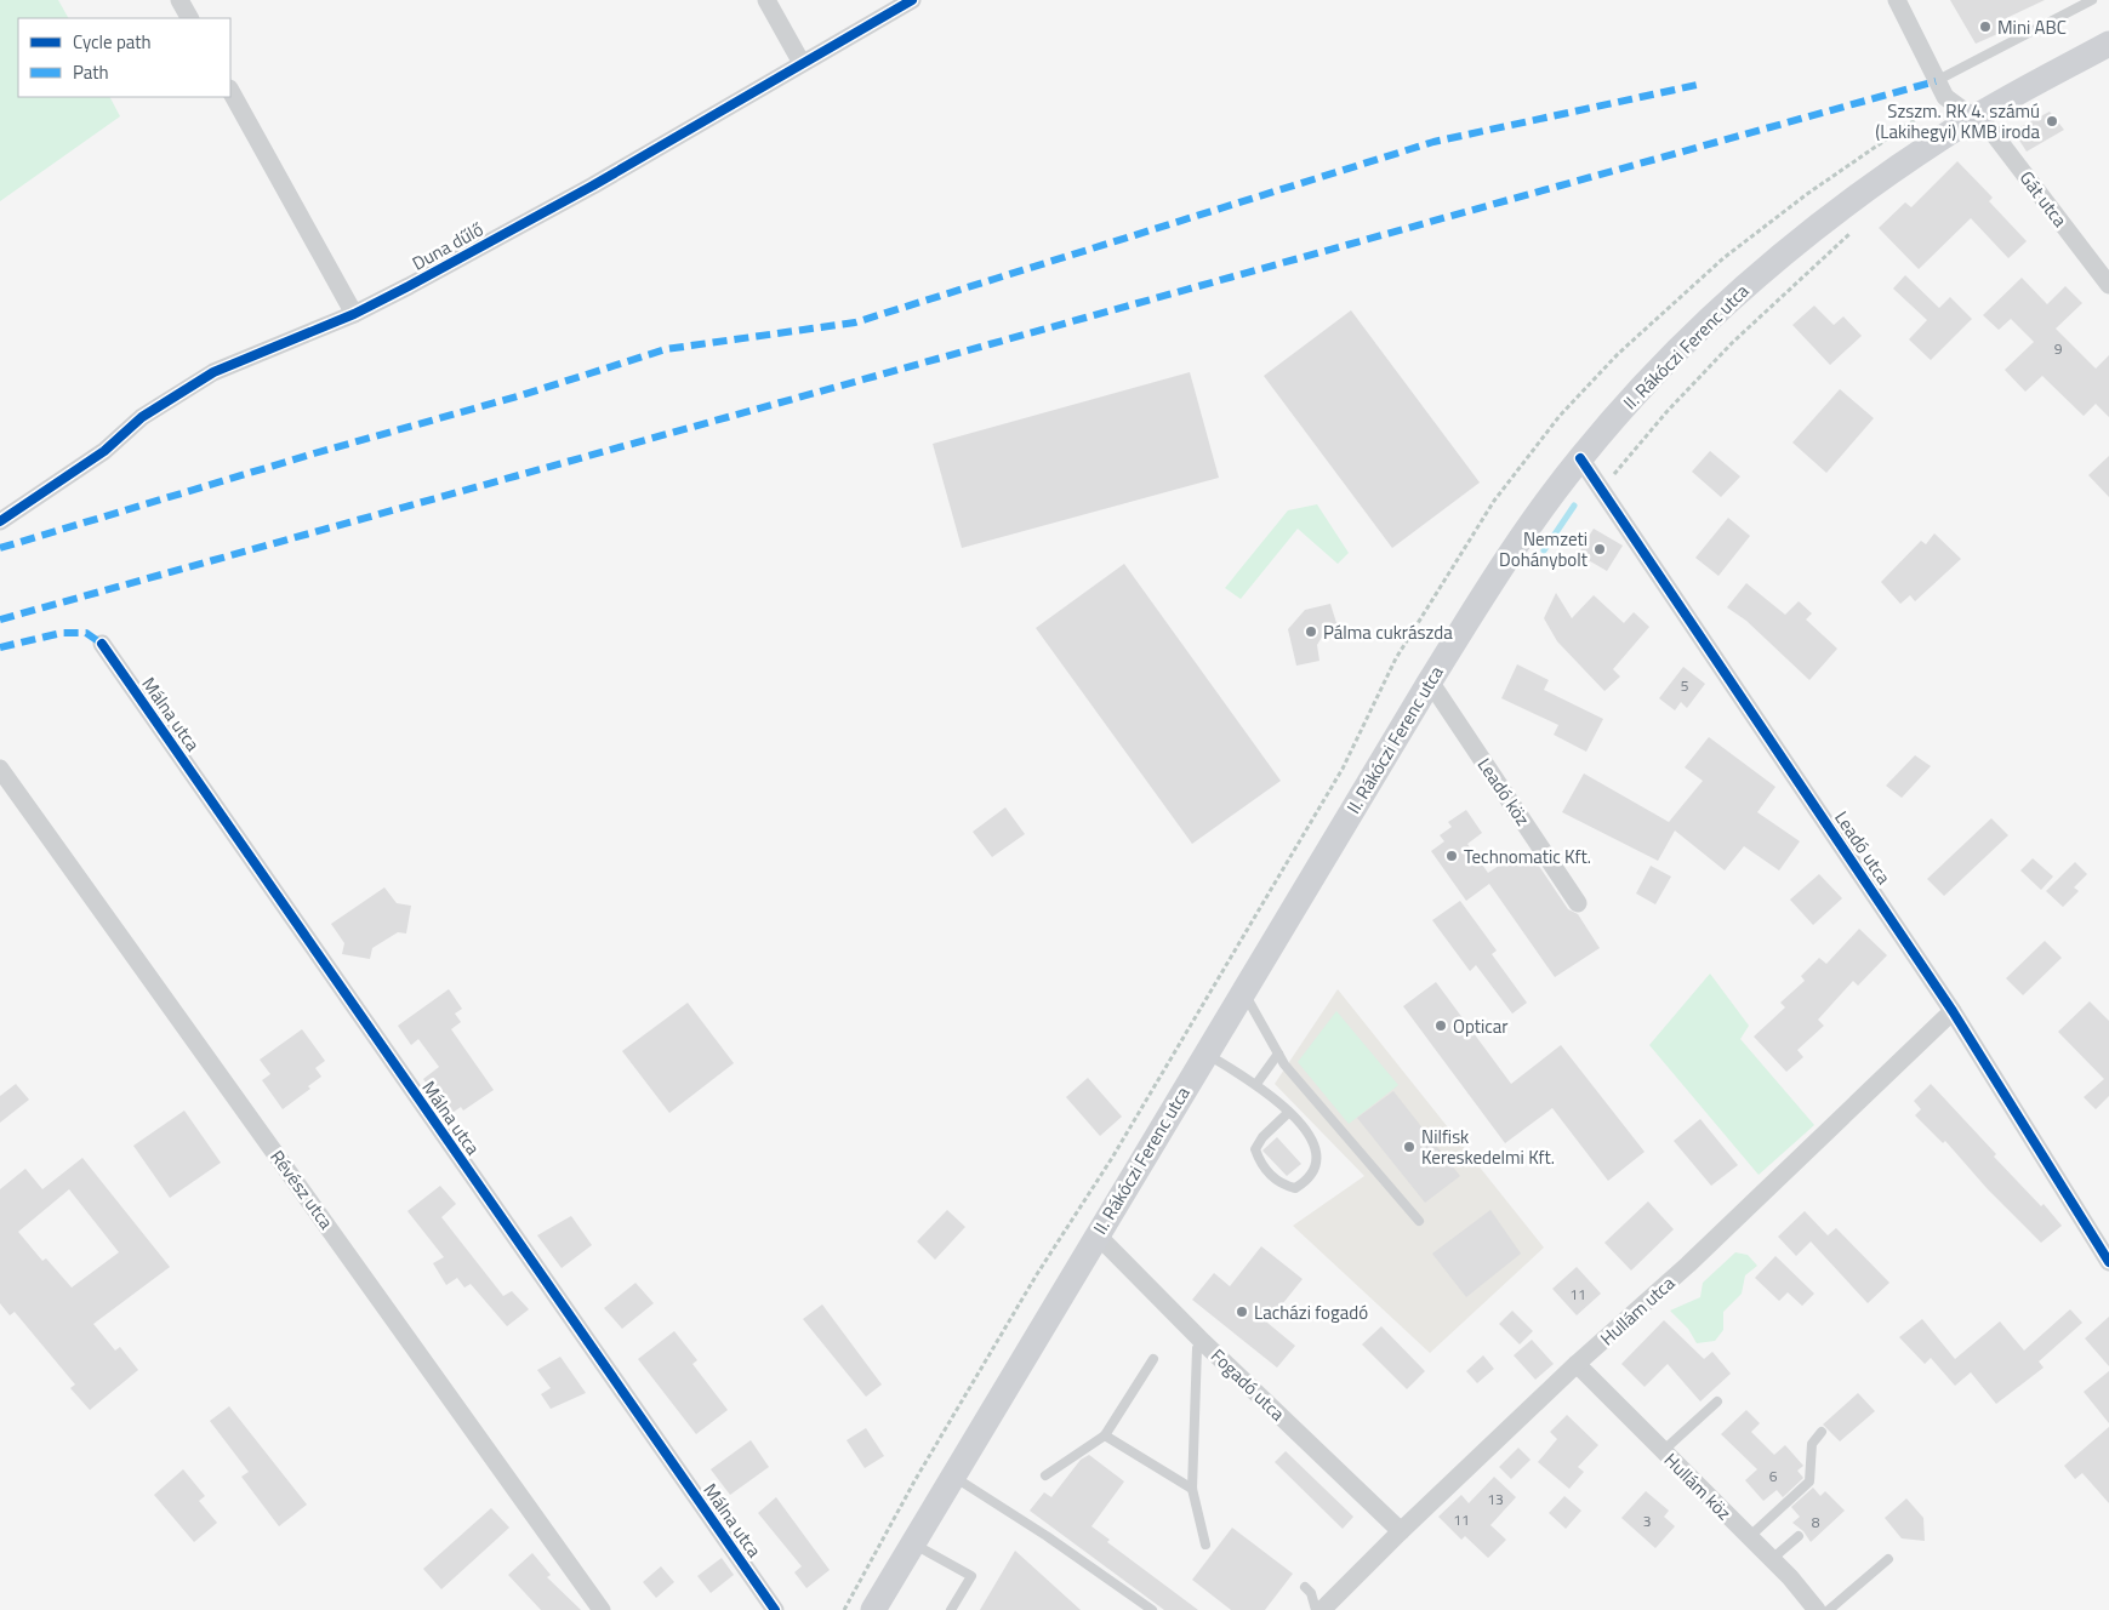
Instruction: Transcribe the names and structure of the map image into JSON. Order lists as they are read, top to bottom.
{
  "streets": {
    "main road": ["II. Rákóczi Ferenc utca"],
    "street": [
      "Gát utca",
      "Duna dűlő",
      "Málna utca",
      "Leadó köz",
      "Leadó utca",
      "Révész utca",
      "Hullám utca",
      "Fogadó utca",
      "Hullám köz"
    ]
  },
  "crossings": [
    ["Gát utca", "II. Rákóczi Ferenc utca"],
    ["II. Rákóczi Ferenc utca", "Leadó köz"],
    ["II. Rákóczi Ferenc utca", "Leadó utca"],
    ["II. Rákóczi Ferenc utca", "Fogadó utca"],
    ["Leadó utca", "Hullám utca"],
    ["Hullám utca", "Fogadó utca"],
    ["Hullám utca", "Hullám köz"]
  ],
  "places": [
    "Mini ABC",
    "Szszm. RK 4. számú (Lakihegyi) KMB iroda",
    "Nemzeti Dohánybolt",
    "Pálma cukrászda",
    "Technomatic Kft.",
    "Opticar",
    "Nilfisk Kereskedelmi Kft.",
    "Lacházi fogadó"
  ],
  "house_numbers": [
    "9",
    "5",
    "11",
    "6",
    "13",
    "11",
    "3",
    "8"
  ],
  "legend": ["Cycle path", "Path"]
}
